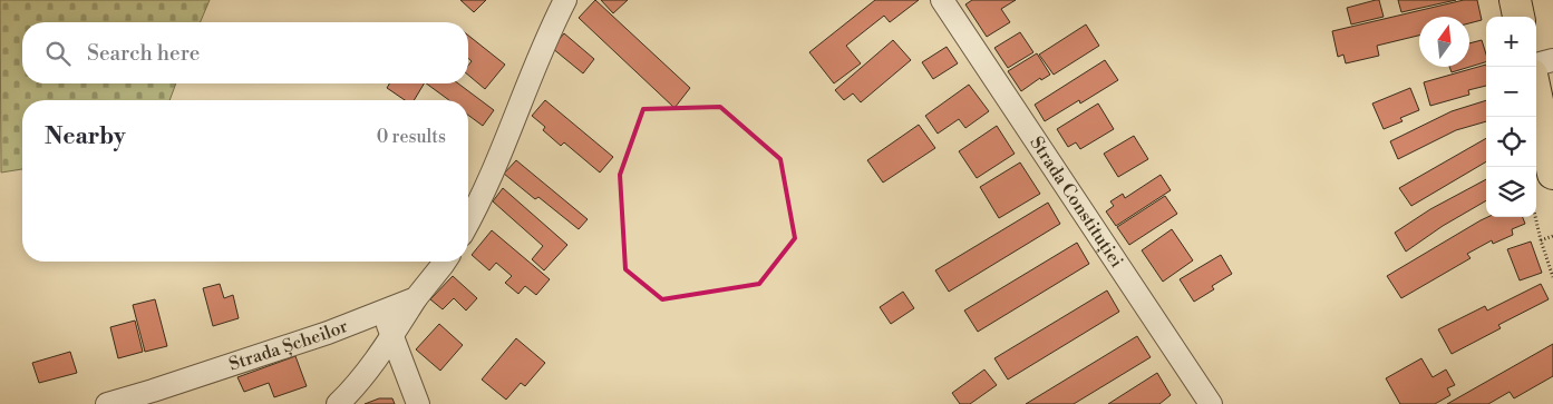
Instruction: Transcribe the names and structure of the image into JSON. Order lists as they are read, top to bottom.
{
  "streets": {
    "street": ["Strada Constituției", "Strada Șcheilor"]
  },
  "north": "top",
  "page": {
    "map_buttons": ["+", "−"],
    "search": "Search here",
    "heading": ["Nearby", "0 results"]
  }
}
